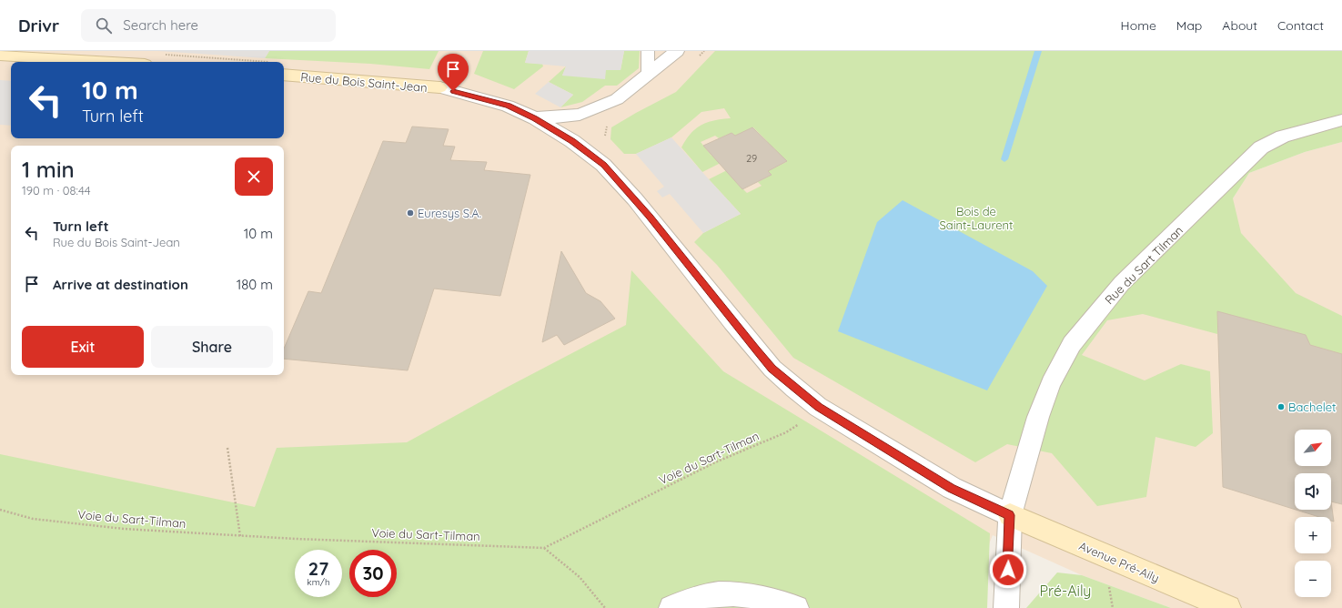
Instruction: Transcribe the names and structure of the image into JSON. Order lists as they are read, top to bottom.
{
  "streets": {
    "street": ["Rue du Bois Saint-Jean", "Rue du Sart Tilman", "Avenue Pré-Aily"],
    "path": ["Voie du Sart-Tilman"]
  },
  "crossings": [
    ["Rue du Bois Saint-Jean", "Rue du Sart Tilman"],
    ["Rue du Bois Saint-Jean", "Voie du Sart-Tilman"],
    ["Rue du Bois Saint-Jean", "Avenue Pré-Aily"],
    ["Rue du Sart Tilman", "Avenue Pré-Aily"]
  ],
  "parks": ["Bois de Saint-Laurent", "Pré-Aily"],
  "places": ["Euresys S.A.", "Bachelet"],
  "house_numbers": ["29"],
  "north": "top right",
  "page": {
    "header": "Drivr",
    "search": "Search here",
    "nav": [
      "Home",
      "Map",
      "About",
      "Contact"
    ],
    "turn": ["10 m", "Turn left"],
    "heading": ["1 min", "190 m · 08:44"],
    "list": [
      {
        "name": "Turn left",
        "note": "Rue du Bois Saint-Jean",
        "value": "10 m"
      },
      {
        "name": "Arrive at destination",
        "value": "180 m"
      }
    ],
    "buttons": ["Exit", "Share"],
    "map_buttons": ["+", "−"],
    "speed": "27 km/h",
    "limit": "30"
  }
}
